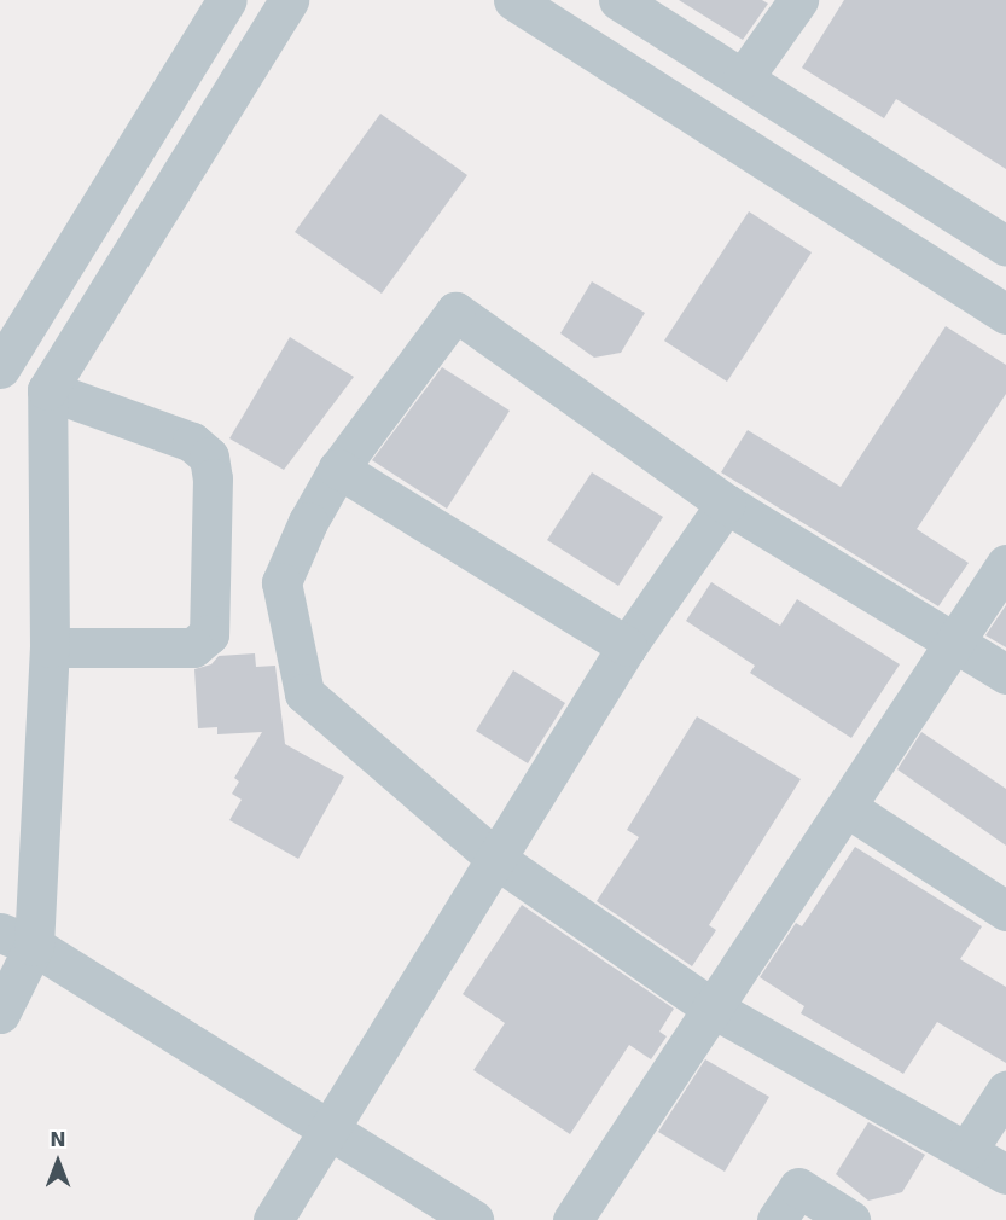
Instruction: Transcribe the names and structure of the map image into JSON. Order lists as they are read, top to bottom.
{
  "north": "top"
}
